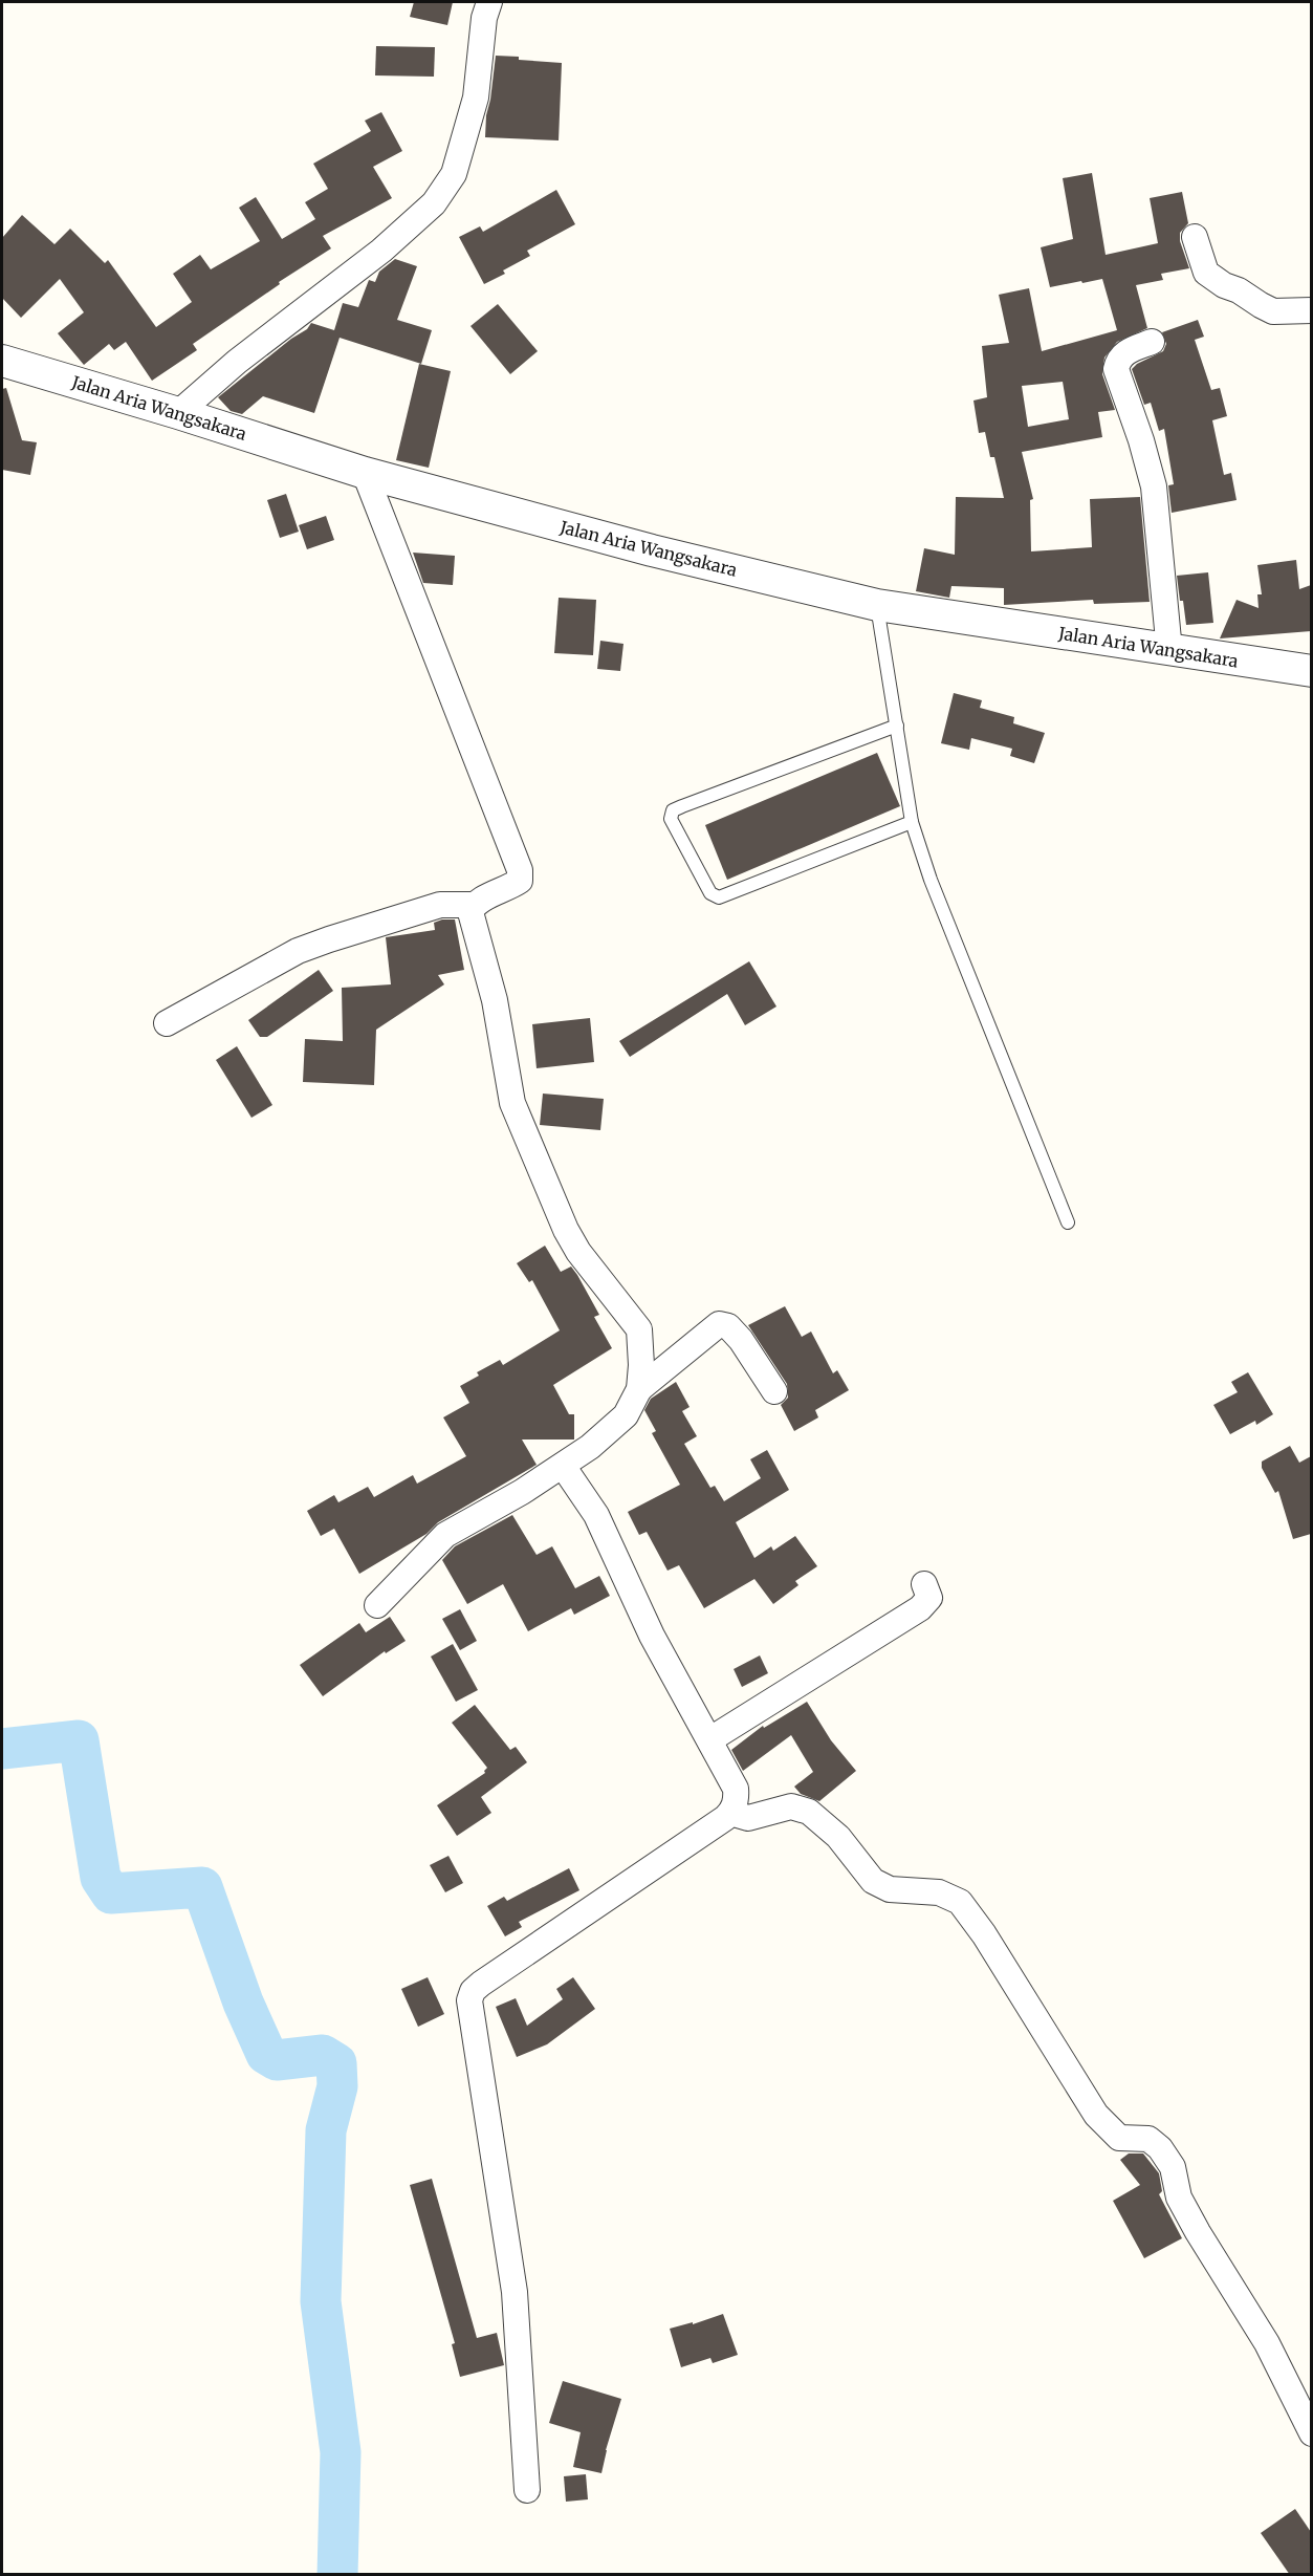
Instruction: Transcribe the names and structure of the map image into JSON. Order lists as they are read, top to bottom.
{
  "streets": {
    "street": ["Jalan Aria Wangsakara"]
  }
}
